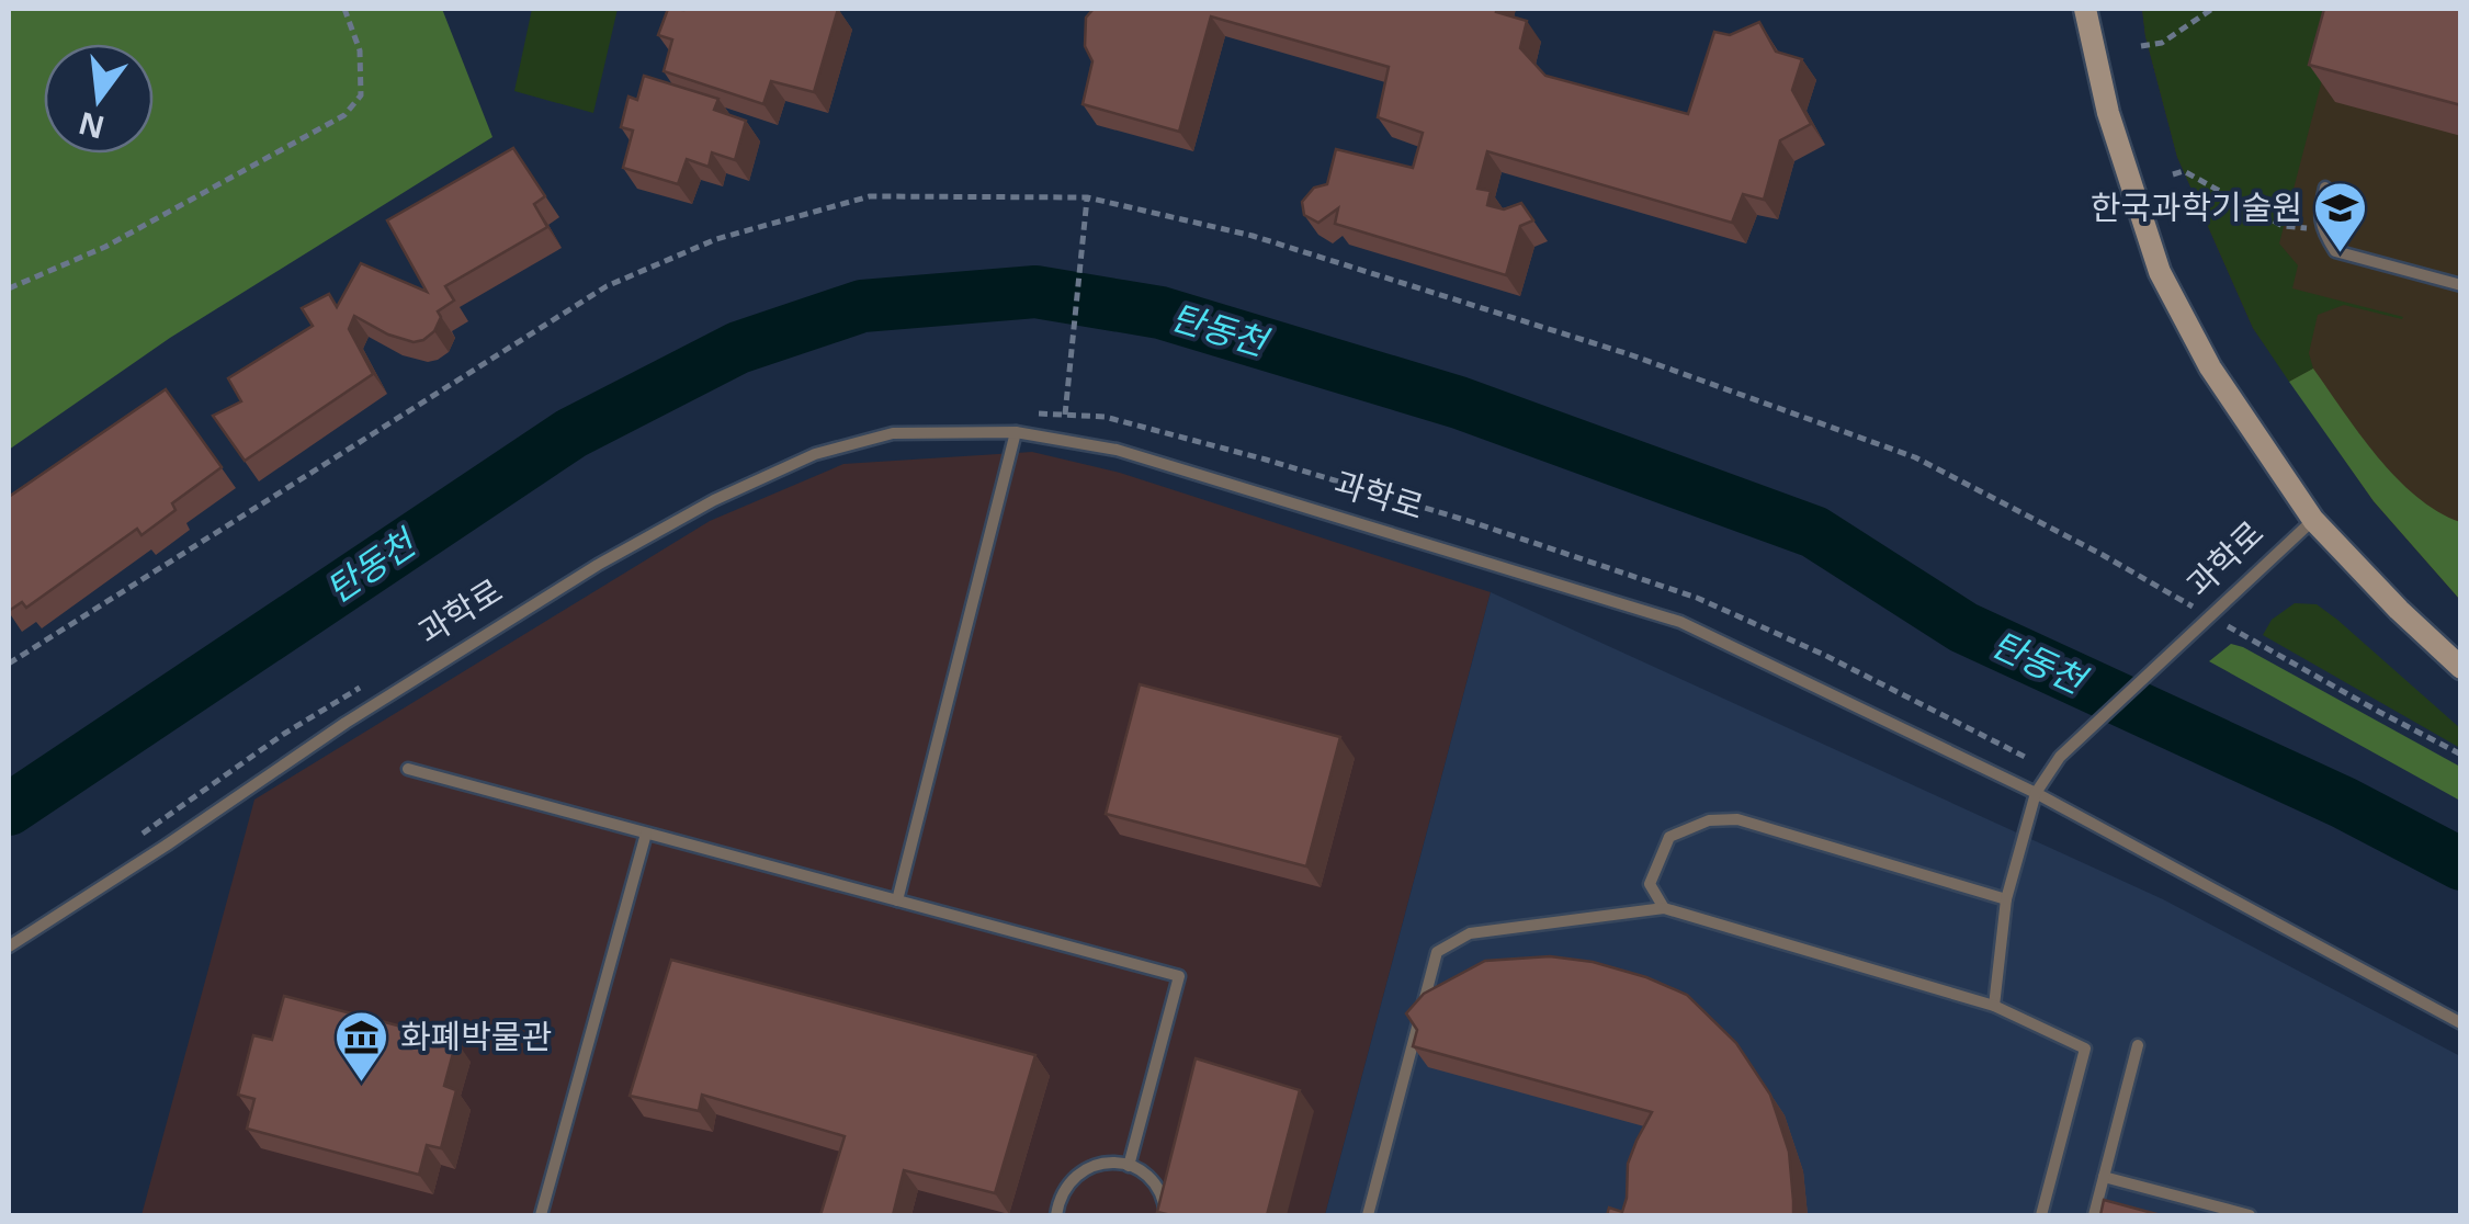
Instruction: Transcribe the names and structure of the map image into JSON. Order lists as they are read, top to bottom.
{
  "streets": {
    "main road": ["과학로"]
  },
  "water": ["탄동천"],
  "places": {
    "school or university": ["한국과학기술원"],
    "museum": ["화폐박물관"]
  },
  "north": "bottom"
}
